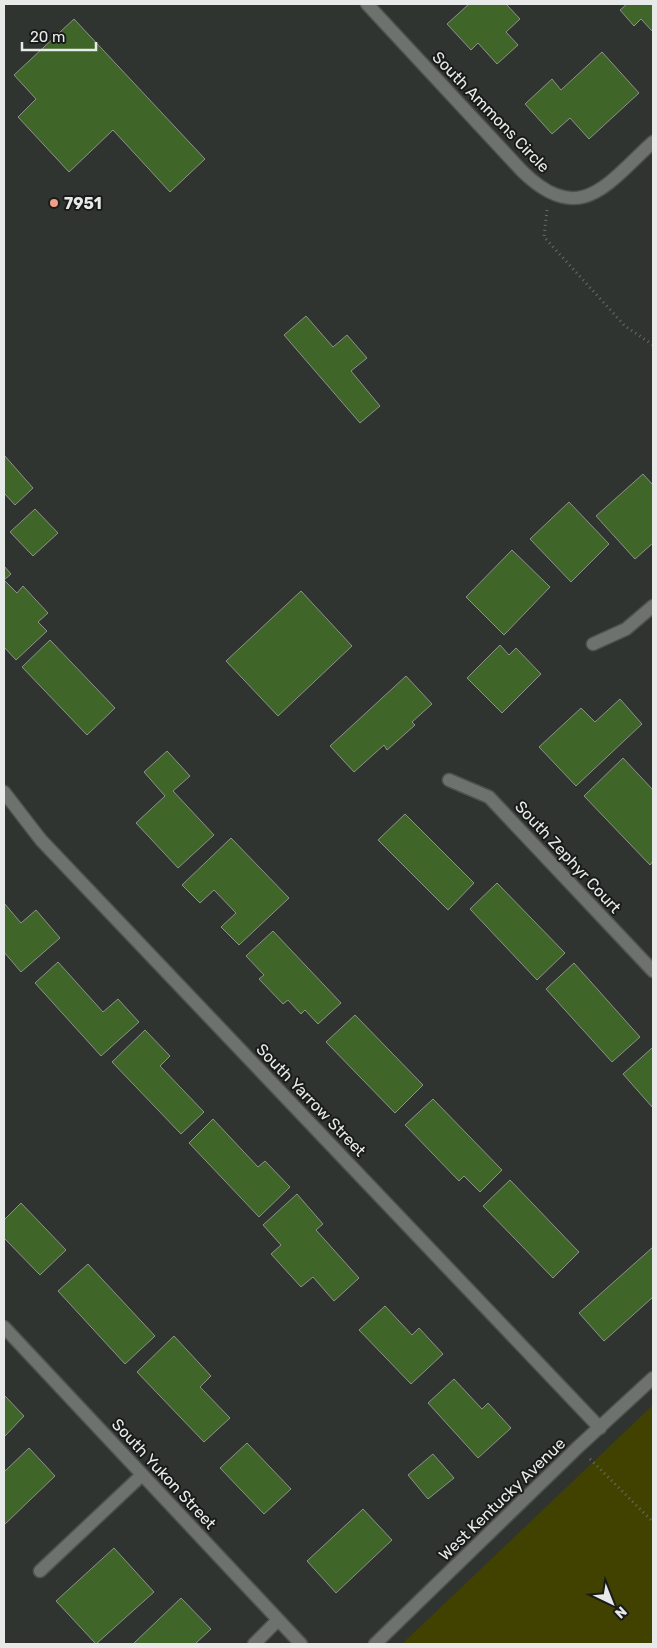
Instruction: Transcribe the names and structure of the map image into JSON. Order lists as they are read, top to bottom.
{
  "streets": {
    "street": [
      "South Ammons Circle",
      "South Zephyr Court",
      "South Yarrow Street",
      "South Yukon Street",
      "West Kentucky Avenue"
    ]
  },
  "crossings": [
    ["South Yarrow Street", "West Kentucky Avenue"]
  ],
  "places": ["7951"],
  "scale_bar": "20 m",
  "north": "bottom right"
}
